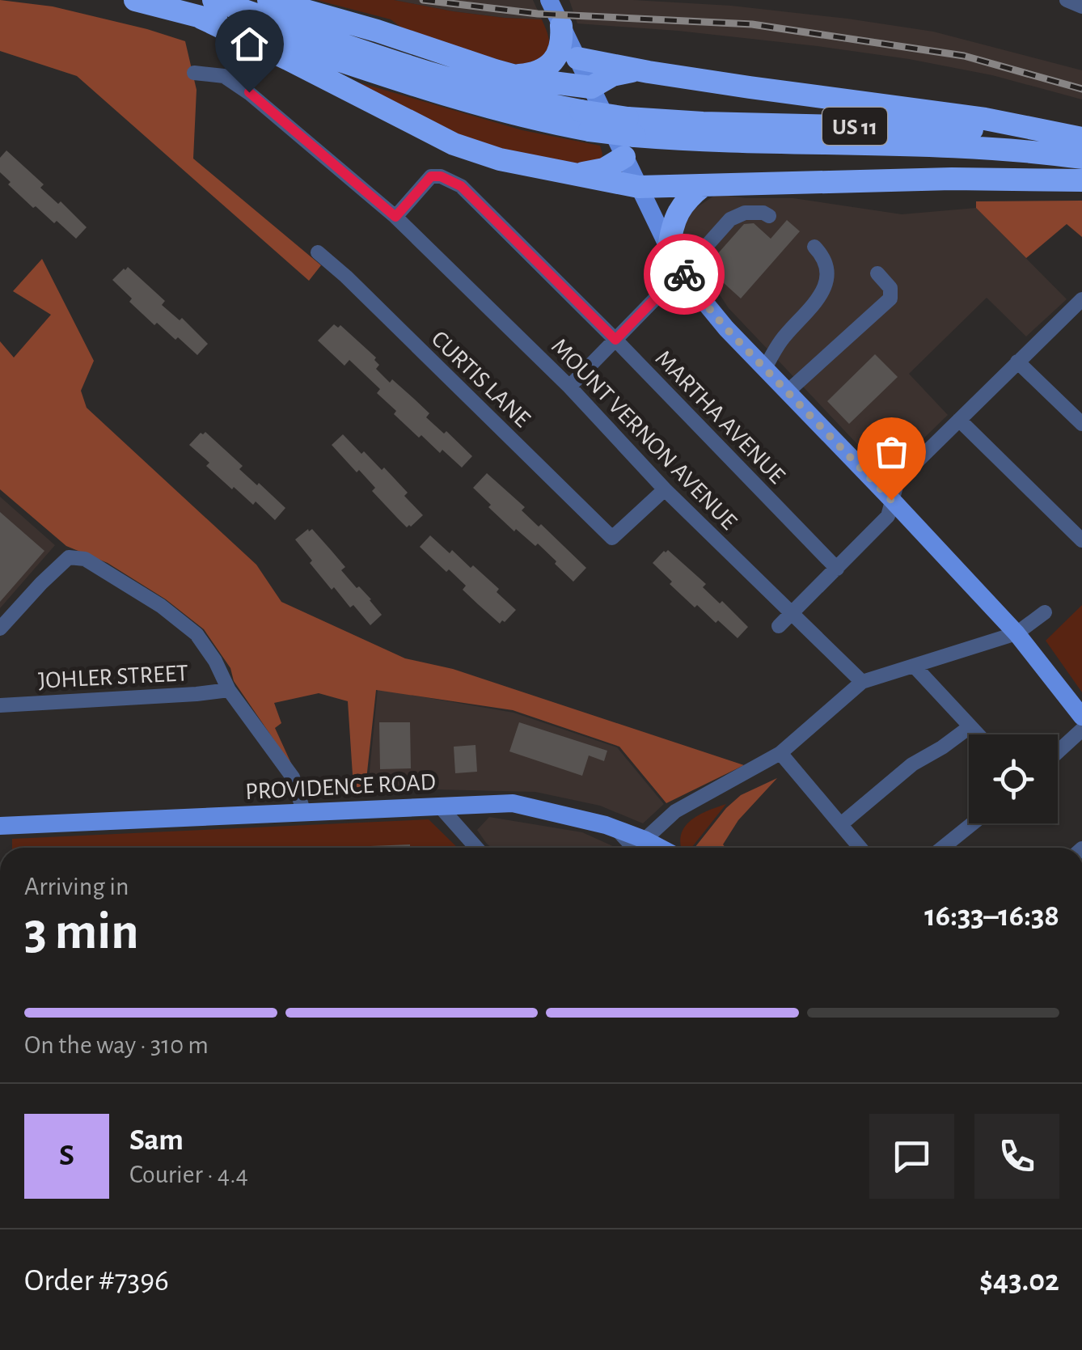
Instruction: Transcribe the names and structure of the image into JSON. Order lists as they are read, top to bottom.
{
  "streets": {
    "highway": ["US 11"],
    "main road": ["PROVIDENCE ROAD"],
    "street": [
      "CURTIS LANE",
      "MARTHA AVENUE",
      "MOUNT VERNON AVENUE",
      "JOHLER STREET"
    ]
  },
  "crossings": [
    ["CURTIS LANE", "MOUNT VERNON AVENUE"],
    ["MARTHA AVENUE", "MOUNT VERNON AVENUE"]
  ],
  "page": {
    "heading": ["3 min", "Arriving in", "16:33–16:38"],
    "panel": [
      "Sam",
      "Courier · 4.4",
      "Order #7396",
      "$43.02"
    ],
    "bar": "On the way · 310 m",
    "round": "S"
  }
}
